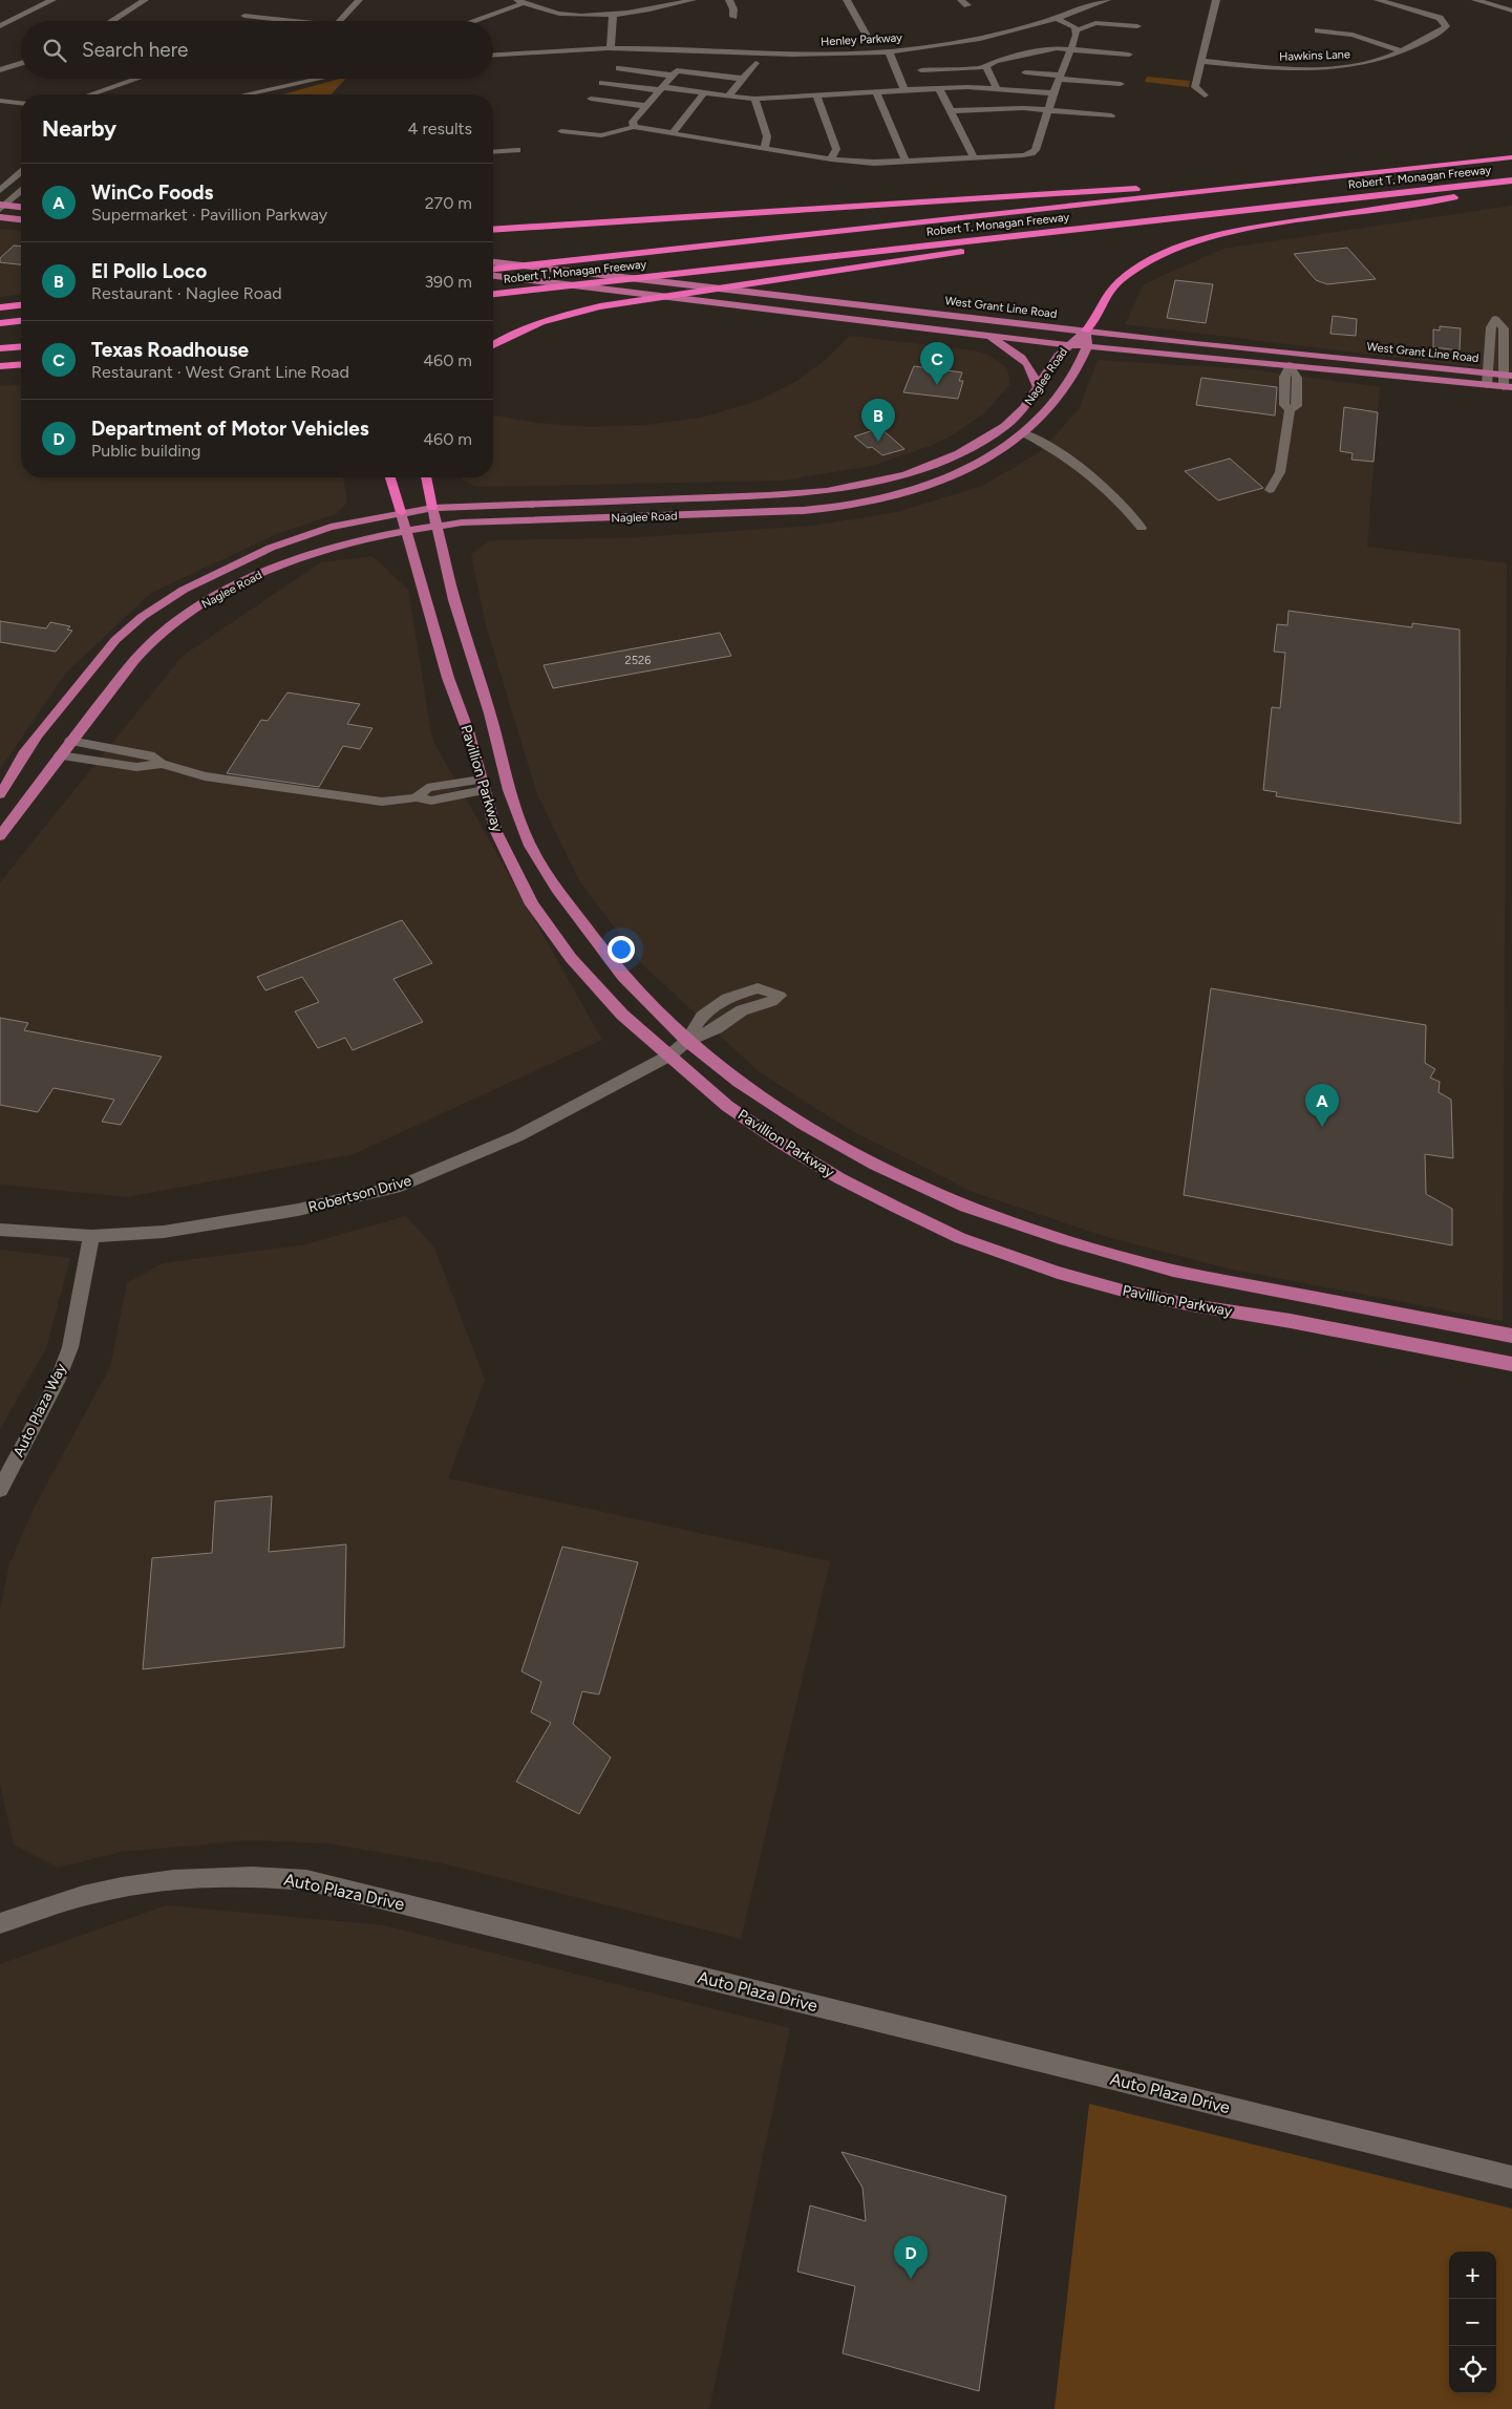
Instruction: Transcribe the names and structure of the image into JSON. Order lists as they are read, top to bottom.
{
  "streets": {
    "highway": ["Robert T. Monagan Freeway"],
    "main road": ["West Grant Line Road", "Naglee Road", "Pavillion Parkway"],
    "street": [
      "Henley Parkway",
      "Hawkins Lane",
      "Robertson Drive",
      "Auto Plaza Way",
      "Auto Plaza Drive"
    ]
  },
  "crossings": [
    ["West Grant Line Road", "Naglee Road"],
    ["Naglee Road", "Pavillion Parkway"],
    ["Pavillion Parkway", "Robertson Drive"],
    ["Robertson Drive", "Auto Plaza Way"]
  ],
  "house_numbers": ["2526"],
  "page": {
    "search": "Search here",
    "heading": ["Nearby", "4 results"],
    "list": [
      {
        "mark": "A",
        "name": "WinCo Foods",
        "note": "Supermarket · Pavillion Parkway",
        "value": "270 m"
      },
      {
        "mark": "B",
        "name": "El Pollo Loco",
        "note": "Restaurant · Naglee Road",
        "value": "390 m"
      },
      {
        "mark": "C",
        "name": "Texas Roadhouse",
        "note": "Restaurant · West Grant Line Road",
        "value": "460 m"
      },
      {
        "mark": "D",
        "name": "Department of Motor Vehicles",
        "note": "Public building",
        "value": "460 m"
      }
    ],
    "pins": [
      "C",
      "B",
      "A",
      "D"
    ],
    "map_buttons": ["+", "−"]
  }
}
